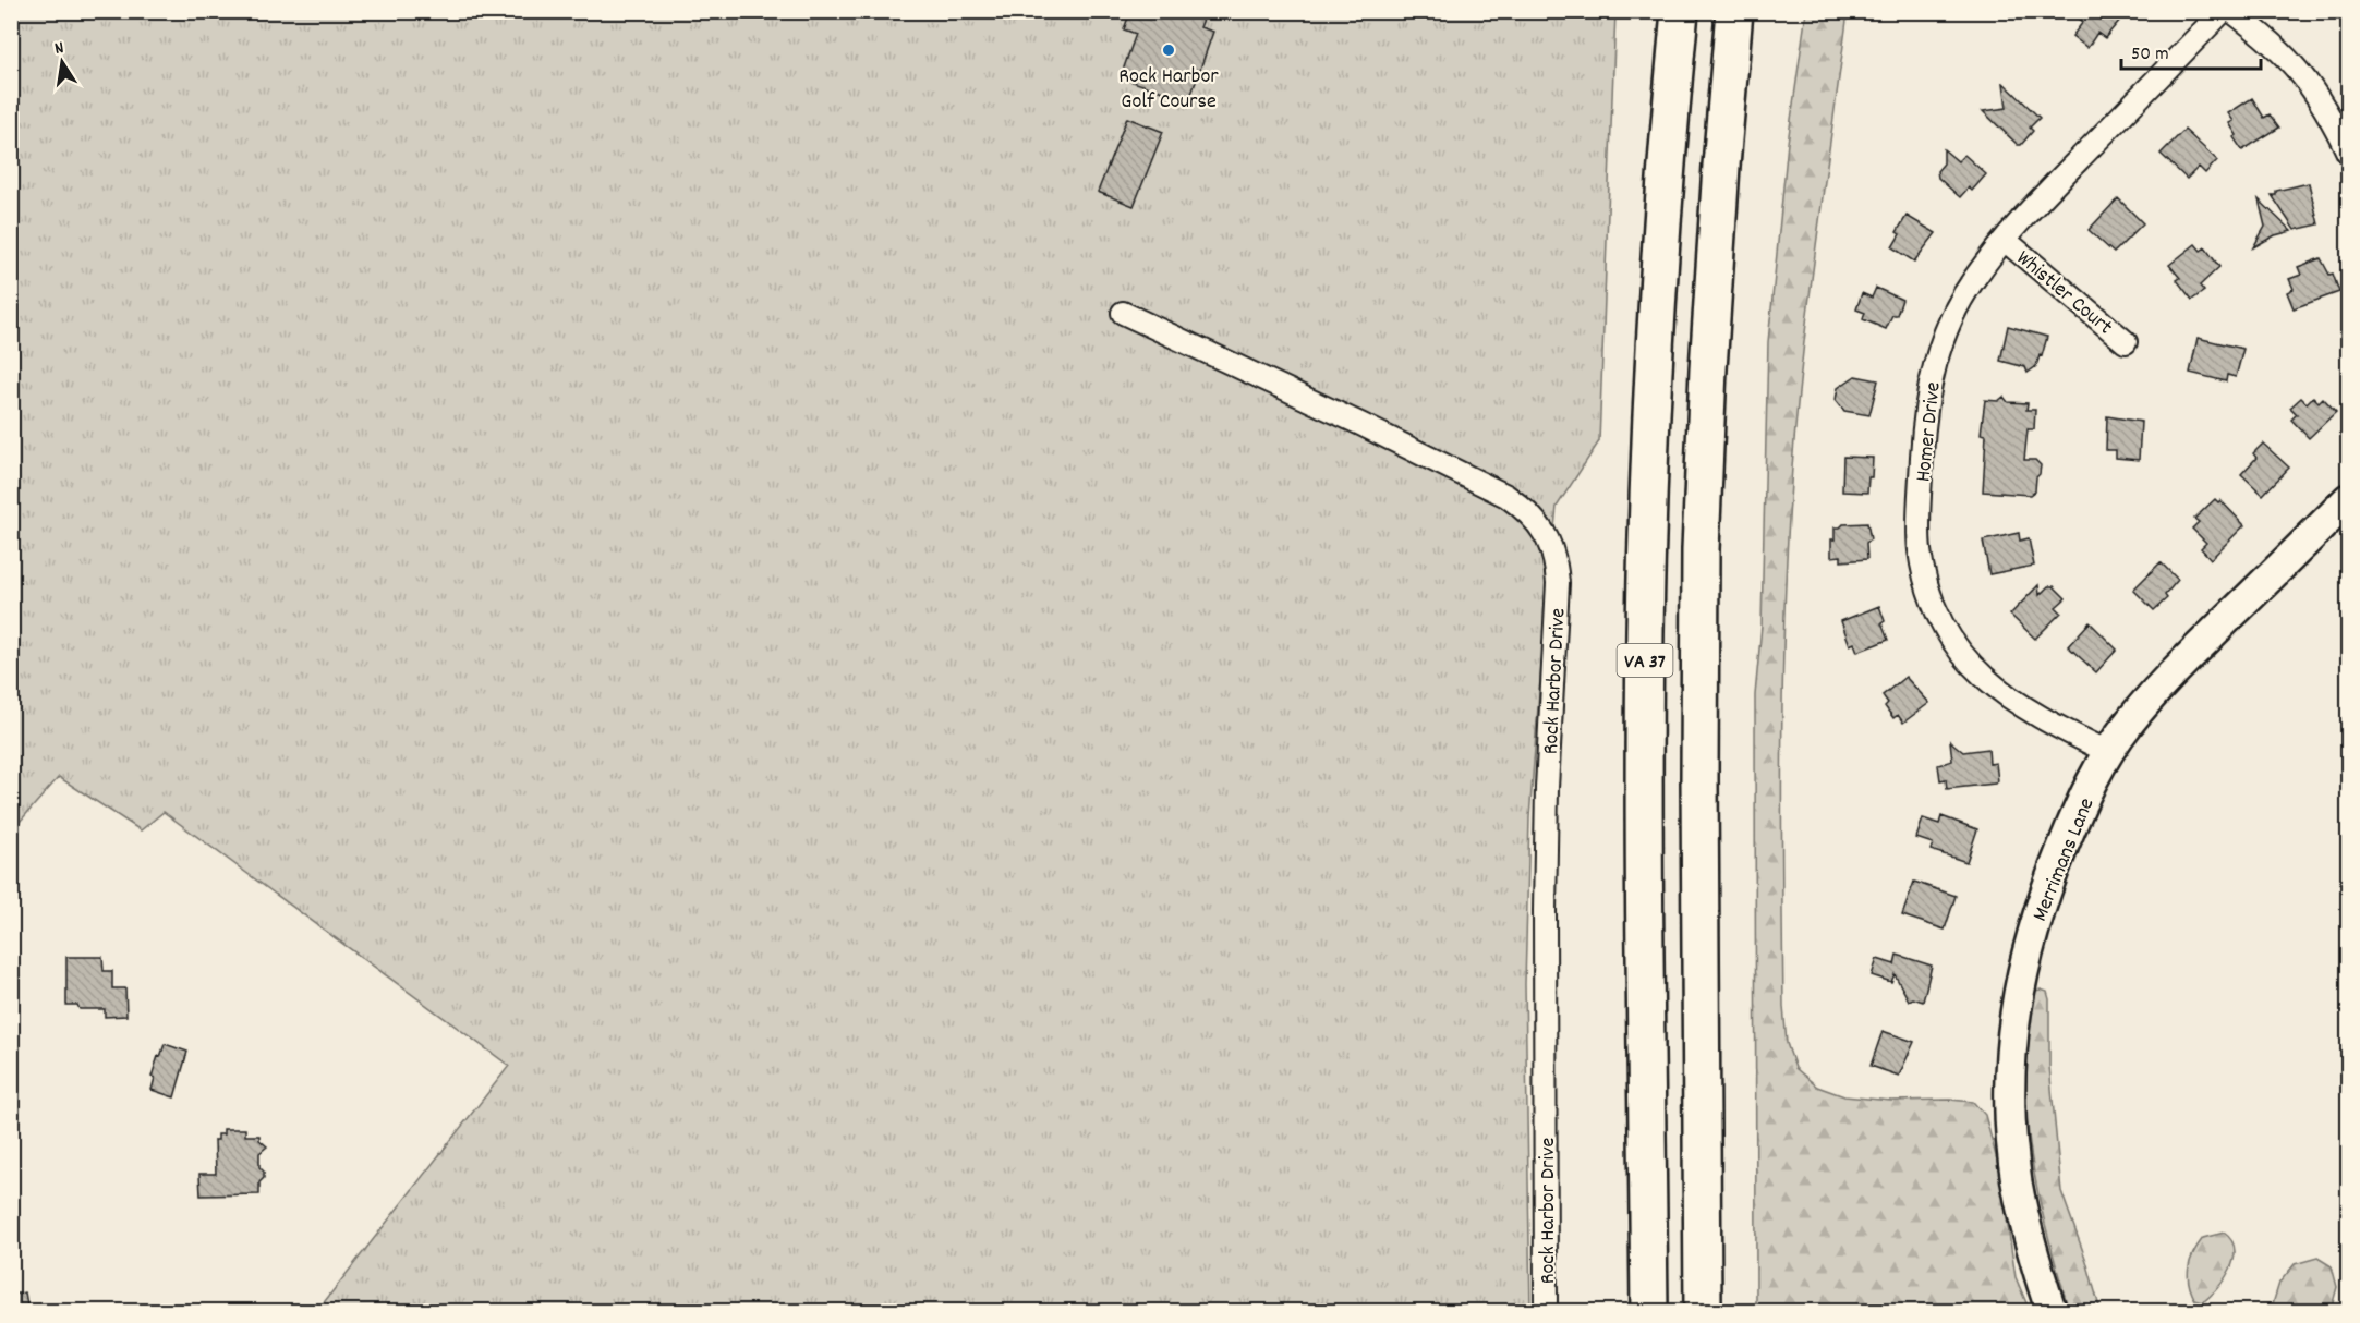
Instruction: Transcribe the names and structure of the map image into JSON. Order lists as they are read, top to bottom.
{
  "streets": {
    "highway": ["VA 37"],
    "main road": ["Merrimans Lane"],
    "street": ["Whistler Court", "Homer Drive", "Rock Harbor Drive"]
  },
  "crossings": [
    ["Whistler Court", "Homer Drive"],
    ["Homer Drive", "Merrimans Lane"]
  ],
  "places": ["Rock Harbor Golf Course"],
  "scale_bar": "50 m",
  "north": "top"
}
